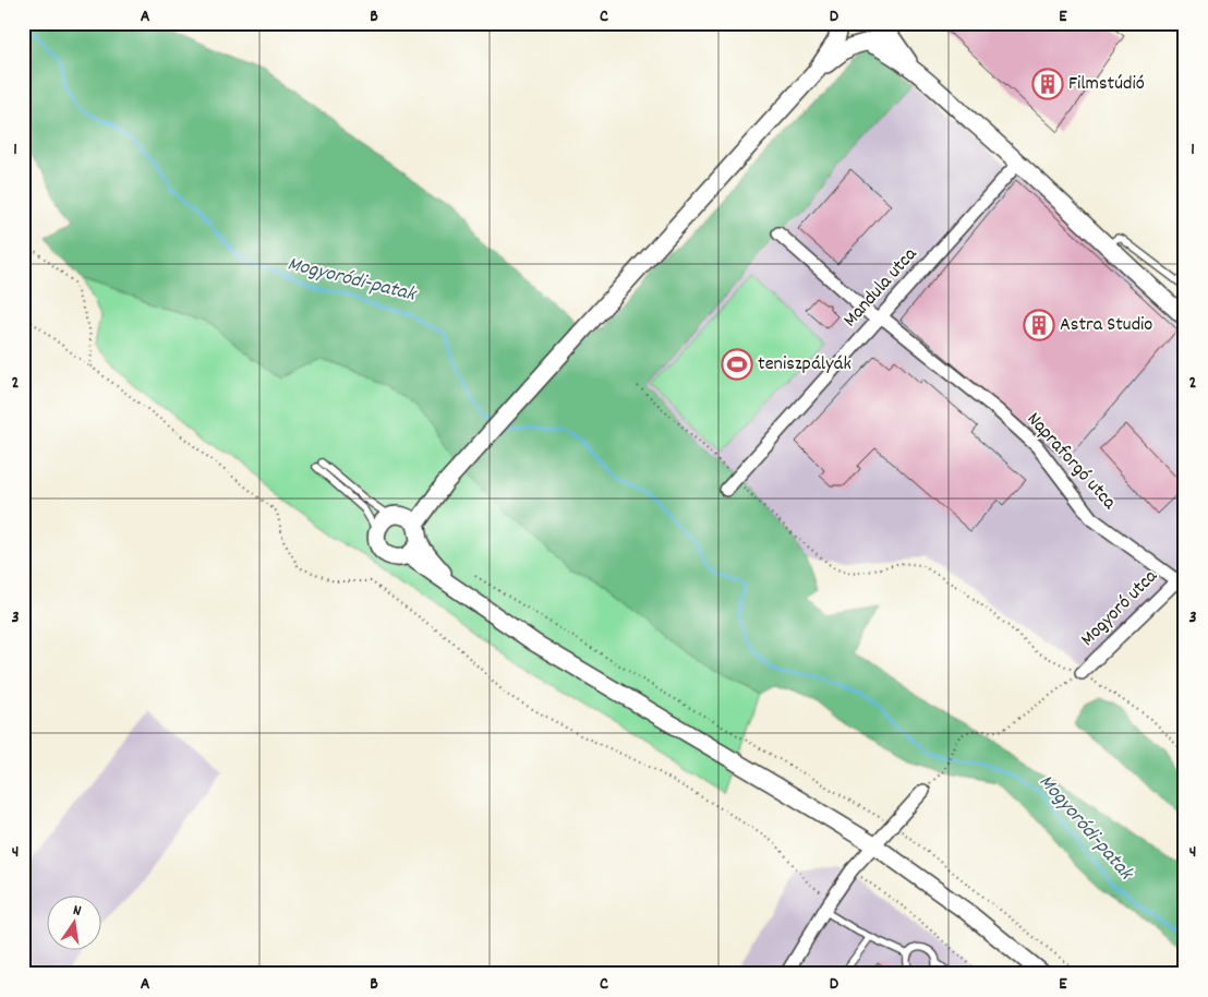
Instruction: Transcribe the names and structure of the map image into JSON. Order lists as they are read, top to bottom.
{
  "streets": {
    "street": ["Mandula utca", "Napraforgó utca", "Mogyoró utca"]
  },
  "crossings": [
    ["Mandula utca", "Napraforgó utca"],
    ["Napraforgó utca", "Mogyoró utca"]
  ],
  "water": ["Mogyoródi-patak"],
  "places": {
    "building": ["Filmstúdió", "Astra Studio"],
    "sports": ["teniszpályák"]
  },
  "north": "top",
  "grid": {
    "columns": [
      "A",
      "B",
      "C",
      "D",
      "E"
    ],
    "rows": [
      "1",
      "2",
      "3",
      "4"
    ]
  }
}
